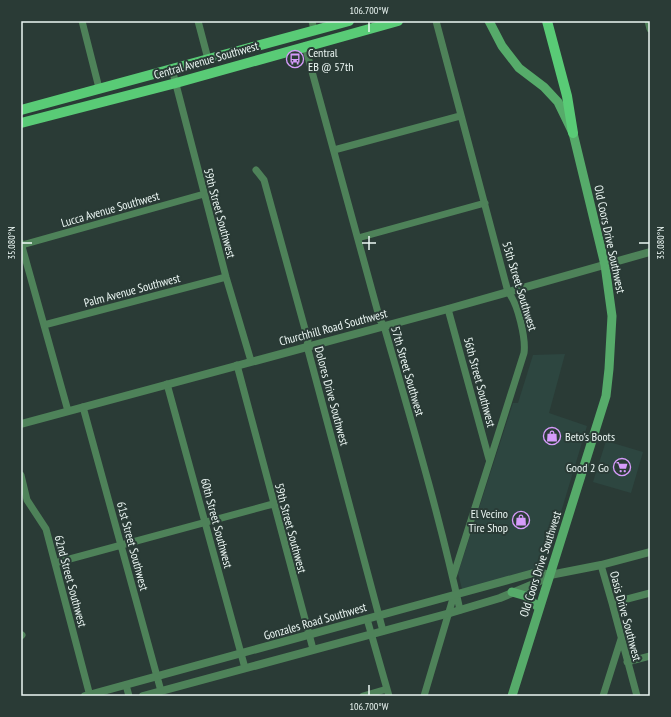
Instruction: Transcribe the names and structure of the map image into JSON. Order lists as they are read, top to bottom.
{
  "streets": {
    "main road": ["Central Avenue Southwest", "Old Coors Drive Southwest"],
    "street": [
      "Lucca Avenue Southwest",
      "59th Street Southwest",
      "55th Street Southwest",
      "Palm Avenue Southwest",
      "Churchhill Road Southwest",
      "57th Street Southwest",
      "56th Street Southwest",
      "Dolores Drive Southwest",
      "60th Street Southwest",
      "61st Street Southwest",
      "62nd Street Southwest",
      "Oasis Drive Southwest",
      "Gonzales Road Southwest"
    ]
  },
  "crossings": [
    ["Central Avenue Southwest", "59th Street Southwest"],
    ["Central Avenue Southwest", "57th Street Southwest"],
    ["Lucca Avenue Southwest", "59th Street Southwest"],
    ["59th Street Southwest", "Palm Avenue Southwest"],
    ["59th Street Southwest", "Churchhill Road Southwest"],
    ["59th Street Southwest", "Gonzales Road Southwest"],
    ["Old Coors Drive Southwest", "Churchhill Road Southwest"],
    ["Old Coors Drive Southwest", "Gonzales Road Southwest"],
    ["55th Street Southwest", "Churchhill Road Southwest"],
    ["55th Street Southwest", "57th Street Southwest"],
    ["55th Street Southwest", "56th Street Southwest"],
    ["Churchhill Road Southwest", "57th Street Southwest"],
    ["Churchhill Road Southwest", "56th Street Southwest"],
    ["Churchhill Road Southwest", "Dolores Drive Southwest"],
    ["Churchhill Road Southwest", "60th Street Southwest"],
    ["Churchhill Road Southwest", "61st Street Southwest"],
    ["57th Street Southwest", "Gonzales Road Southwest"],
    ["Dolores Drive Southwest", "Gonzales Road Southwest"],
    ["60th Street Southwest", "Gonzales Road Southwest"],
    ["61st Street Southwest", "Gonzales Road Southwest"],
    ["62nd Street Southwest", "Gonzales Road Southwest"],
    ["Oasis Drive Southwest", "Gonzales Road Southwest"]
  ],
  "places": {
    "bus stop": ["Central EB @ 57th"],
    "shop": ["Beto's Boots", "El Vecino Tire Shop"],
    "supermarket": ["Good 2 Go"]
  },
  "coordinates": ["106.700°W", "35.080°N"]
}
